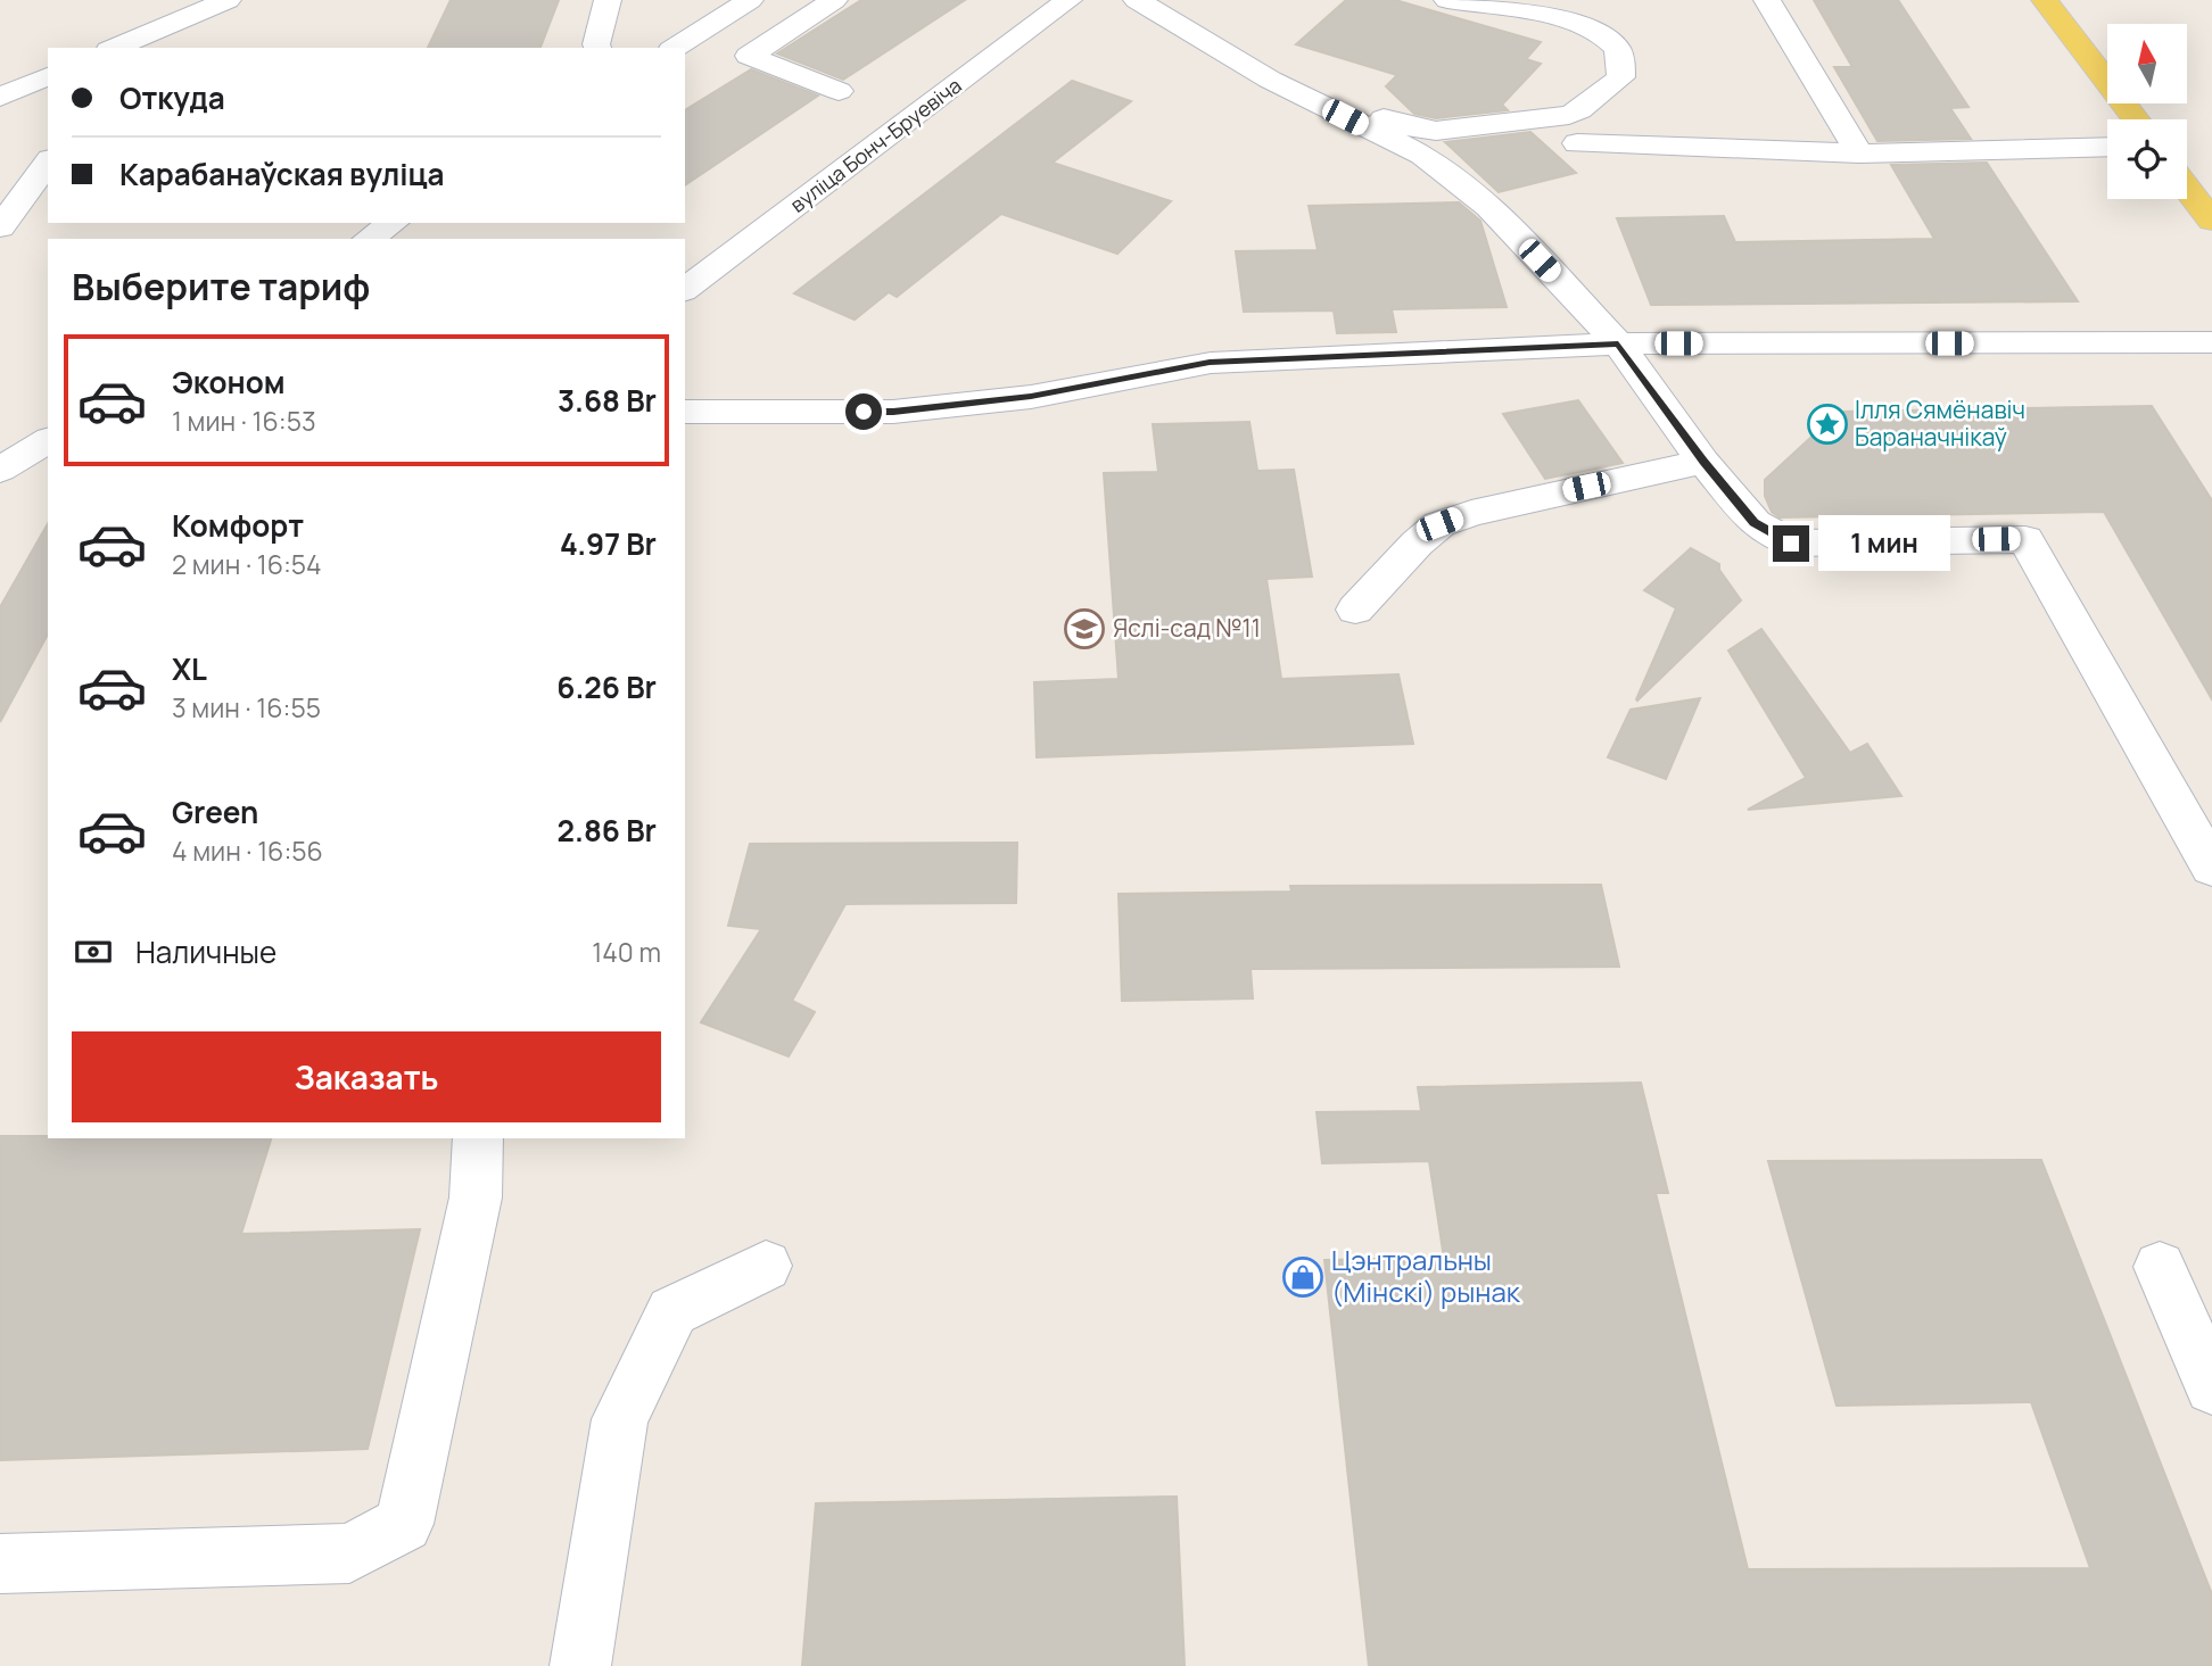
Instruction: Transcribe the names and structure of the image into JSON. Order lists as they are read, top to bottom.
{
  "streets": {
    "street": ["вуліца Бонч-Бруевіча"]
  },
  "places": {
    "place": ["Ілля Сямёнавіч Бараначнікаў"],
    "school or university": ["Яслі-сад №11"],
    "shop": ["Цэнтральны (Мінскі) рынак"]
  },
  "north": "top",
  "page": {
    "banner": ["Откуда", "Карабанаўская вуліца"],
    "heading": "Выберите тариф",
    "list": [
      {
        "name": "Эконом",
        "note": "1 мин · 16:53",
        "value": "3.68 Br"
      },
      {
        "name": "Комфорт",
        "note": "2 мин · 16:54",
        "value": "4.97 Br"
      },
      {
        "name": "XL",
        "note": "3 мин · 16:55",
        "value": "6.26 Br"
      },
      {
        "name": "Green",
        "note": "4 мин · 16:56",
        "value": "2.86 Br"
      }
    ],
    "bubble": "1 мин",
    "pay": ["Наличные", "140 m"],
    "buttons": "Заказать"
  }
}
